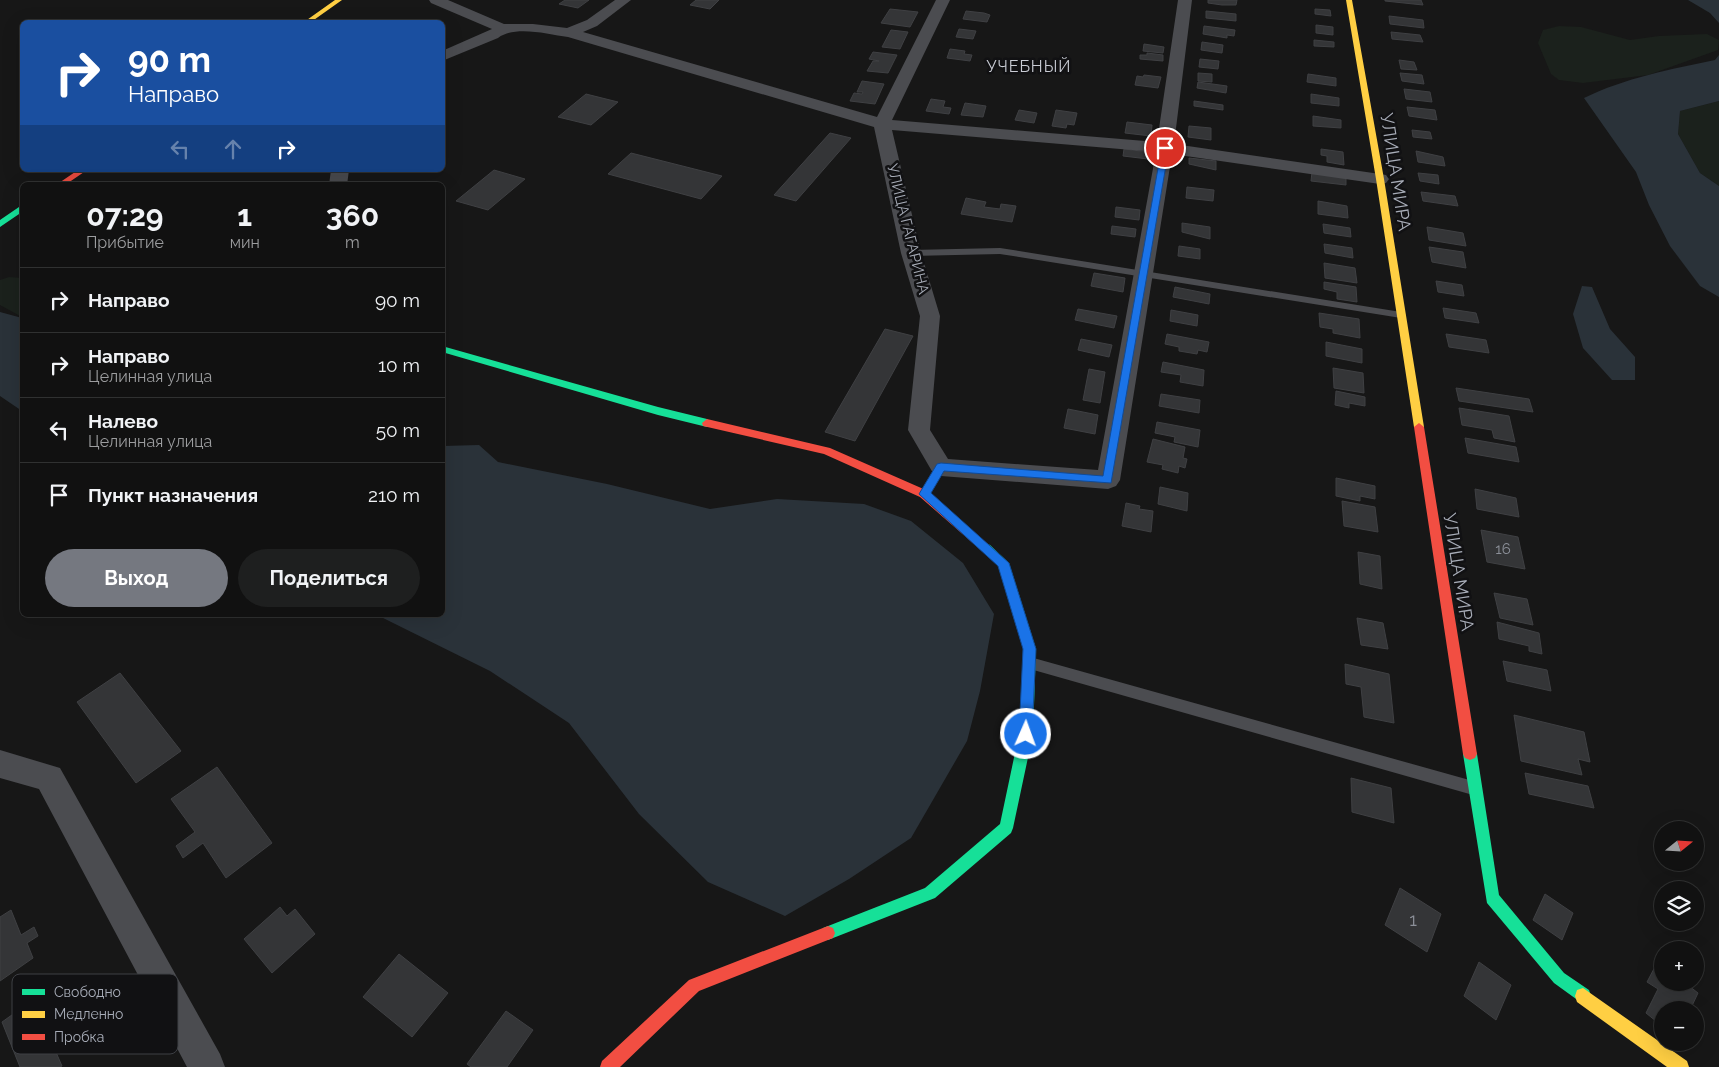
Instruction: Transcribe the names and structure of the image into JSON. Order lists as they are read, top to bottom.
{
  "streets": {
    "main road": ["УЛИЦА МИРА"],
    "street": ["УЛИЦА ГАГАРИНА"]
  },
  "districts": ["УЧЕБНЫЙ"],
  "house_numbers": ["16", "1"],
  "legend": ["Свободно", "Медленно", "Пробка"],
  "north": "right",
  "page": {
    "turn": ["90 m", "Направо"],
    "eta": [
      "07:29",
      "Прибытие",
      "1",
      "мин",
      "360",
      "m"
    ],
    "list": [
      {
        "name": "Направо",
        "value": "90 m"
      },
      {
        "name": "Направо",
        "note": "Целинная улица",
        "value": "10 m"
      },
      {
        "name": "Налево",
        "note": "Целинная улица",
        "value": "50 m"
      },
      {
        "name": "Пункт назначения",
        "value": "210 m"
      }
    ],
    "buttons": ["Выход", "Поделиться"],
    "map_buttons": ["+", "−"]
  }
}
